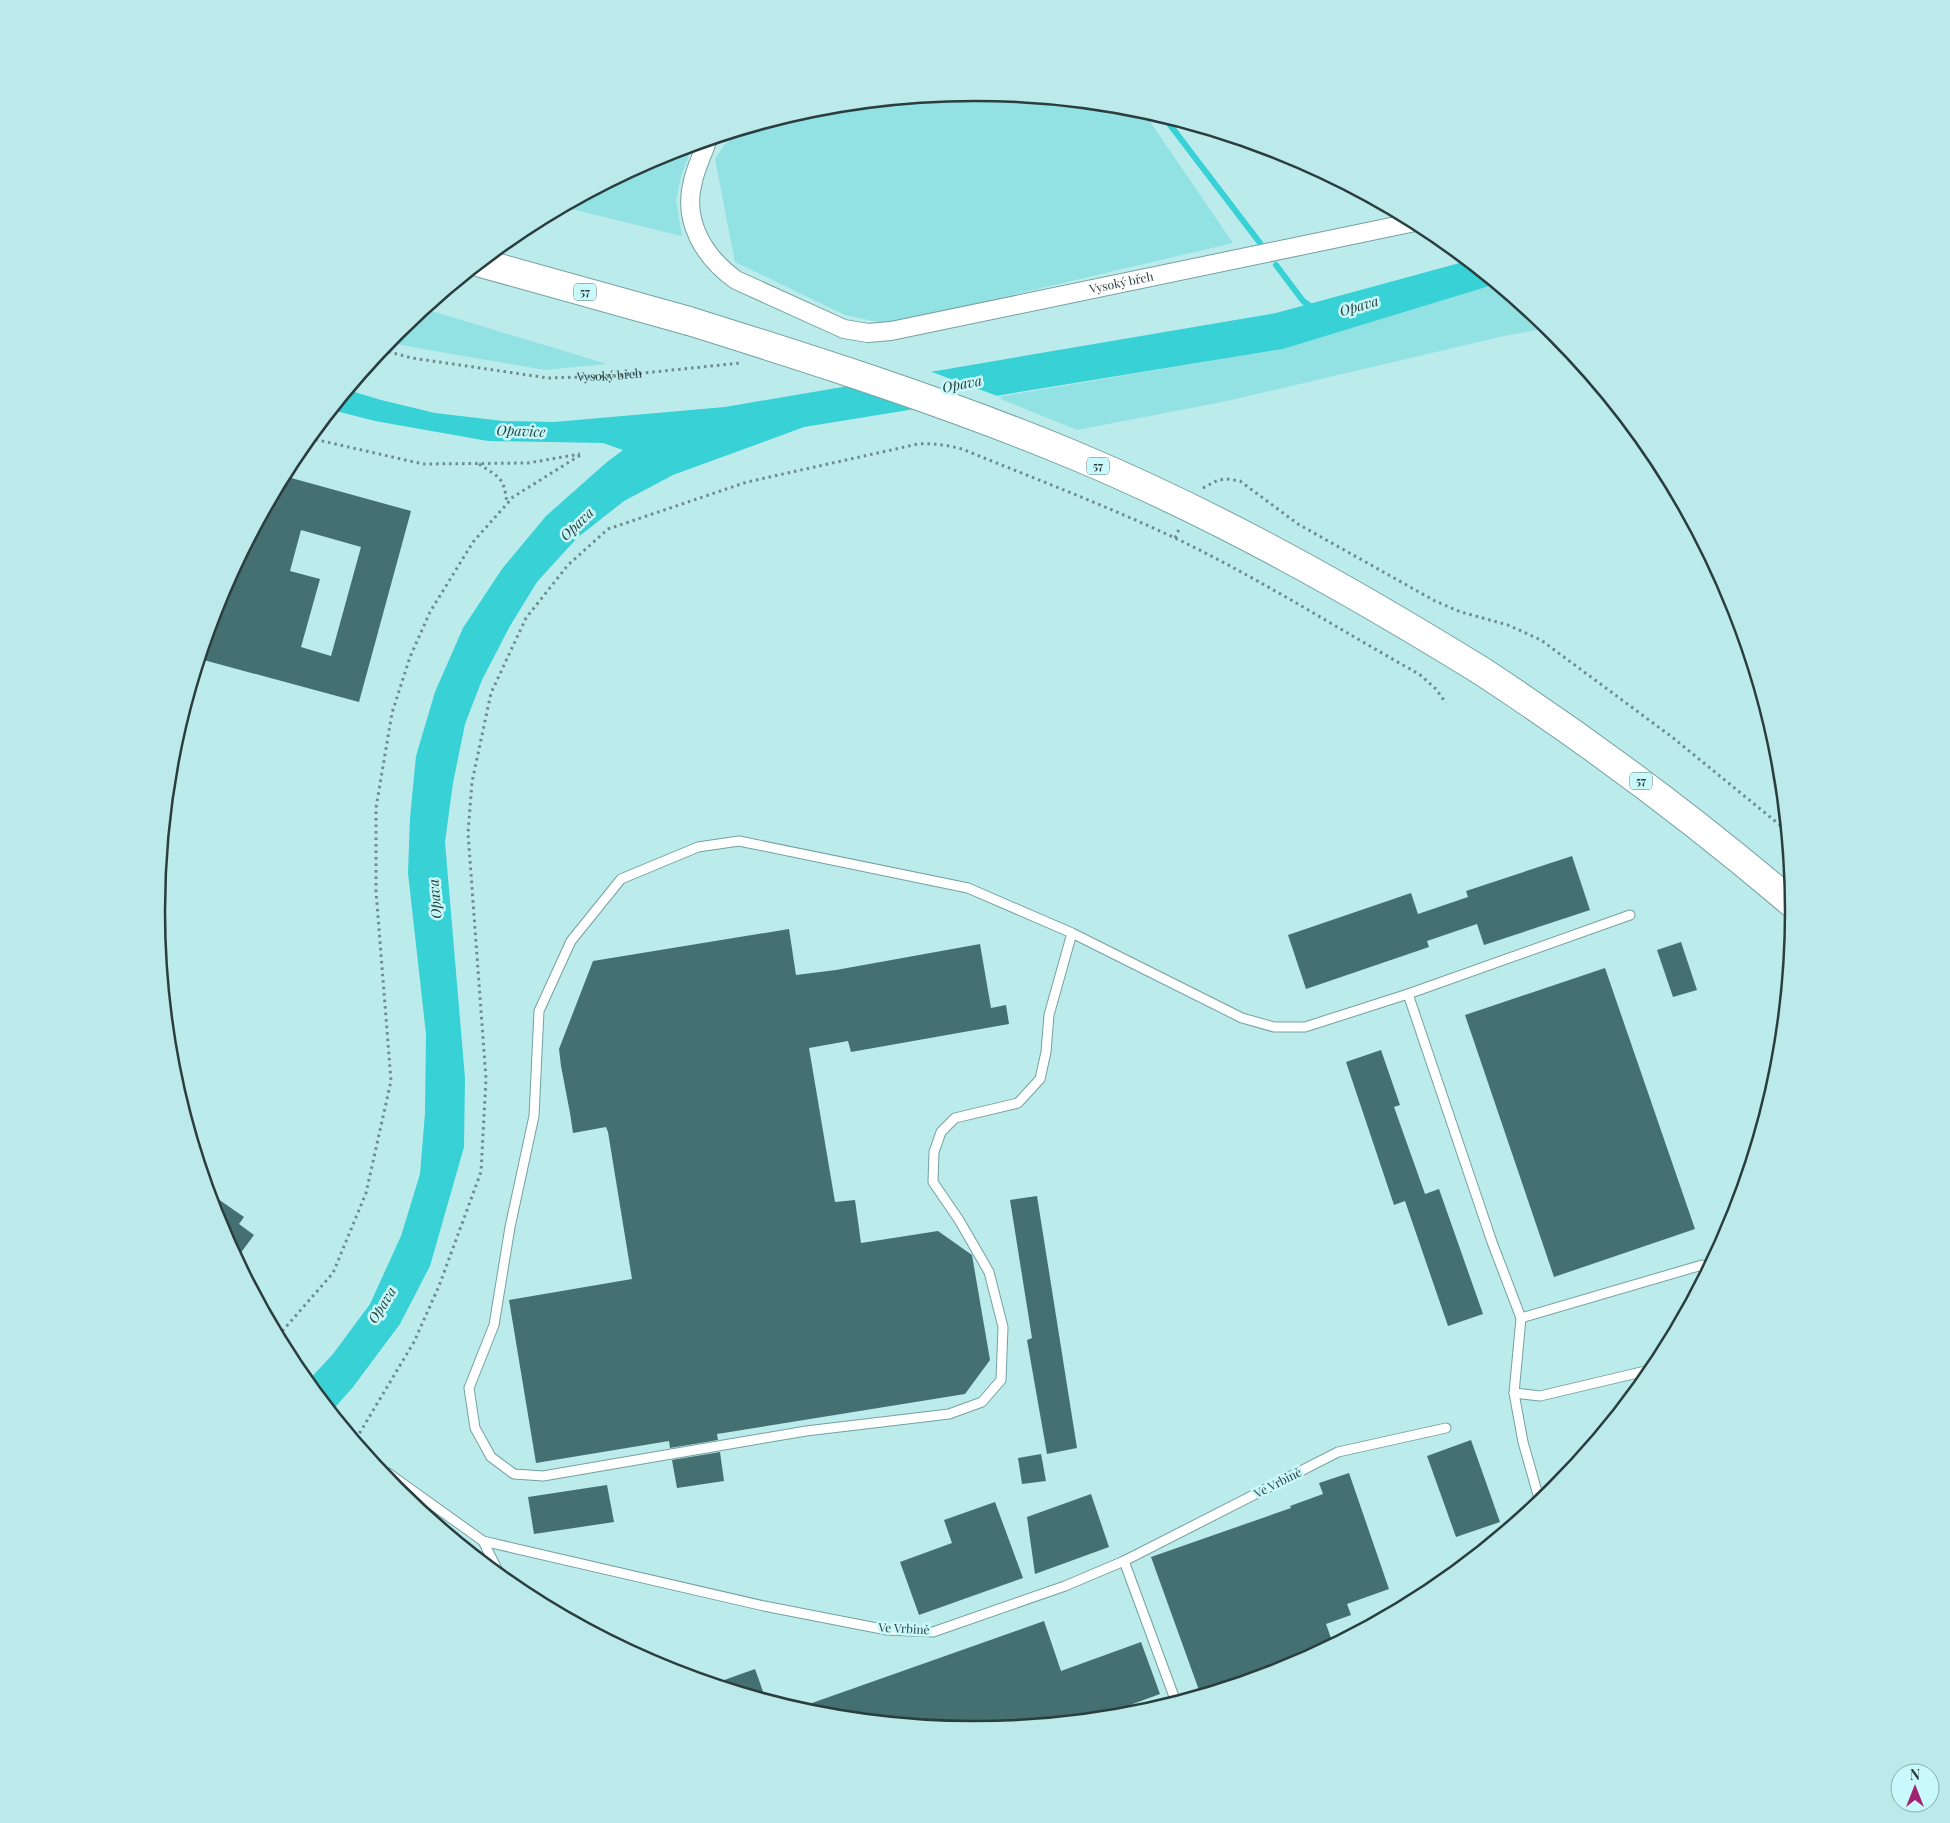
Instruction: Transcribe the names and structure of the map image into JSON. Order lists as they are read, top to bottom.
{
  "streets": {
    "main road": ["57"],
    "street": ["Vysoký břeh"],
    "lane": ["Ve Vrbině"]
  },
  "water": ["Opava", "Opavice"],
  "north": "top"
}
